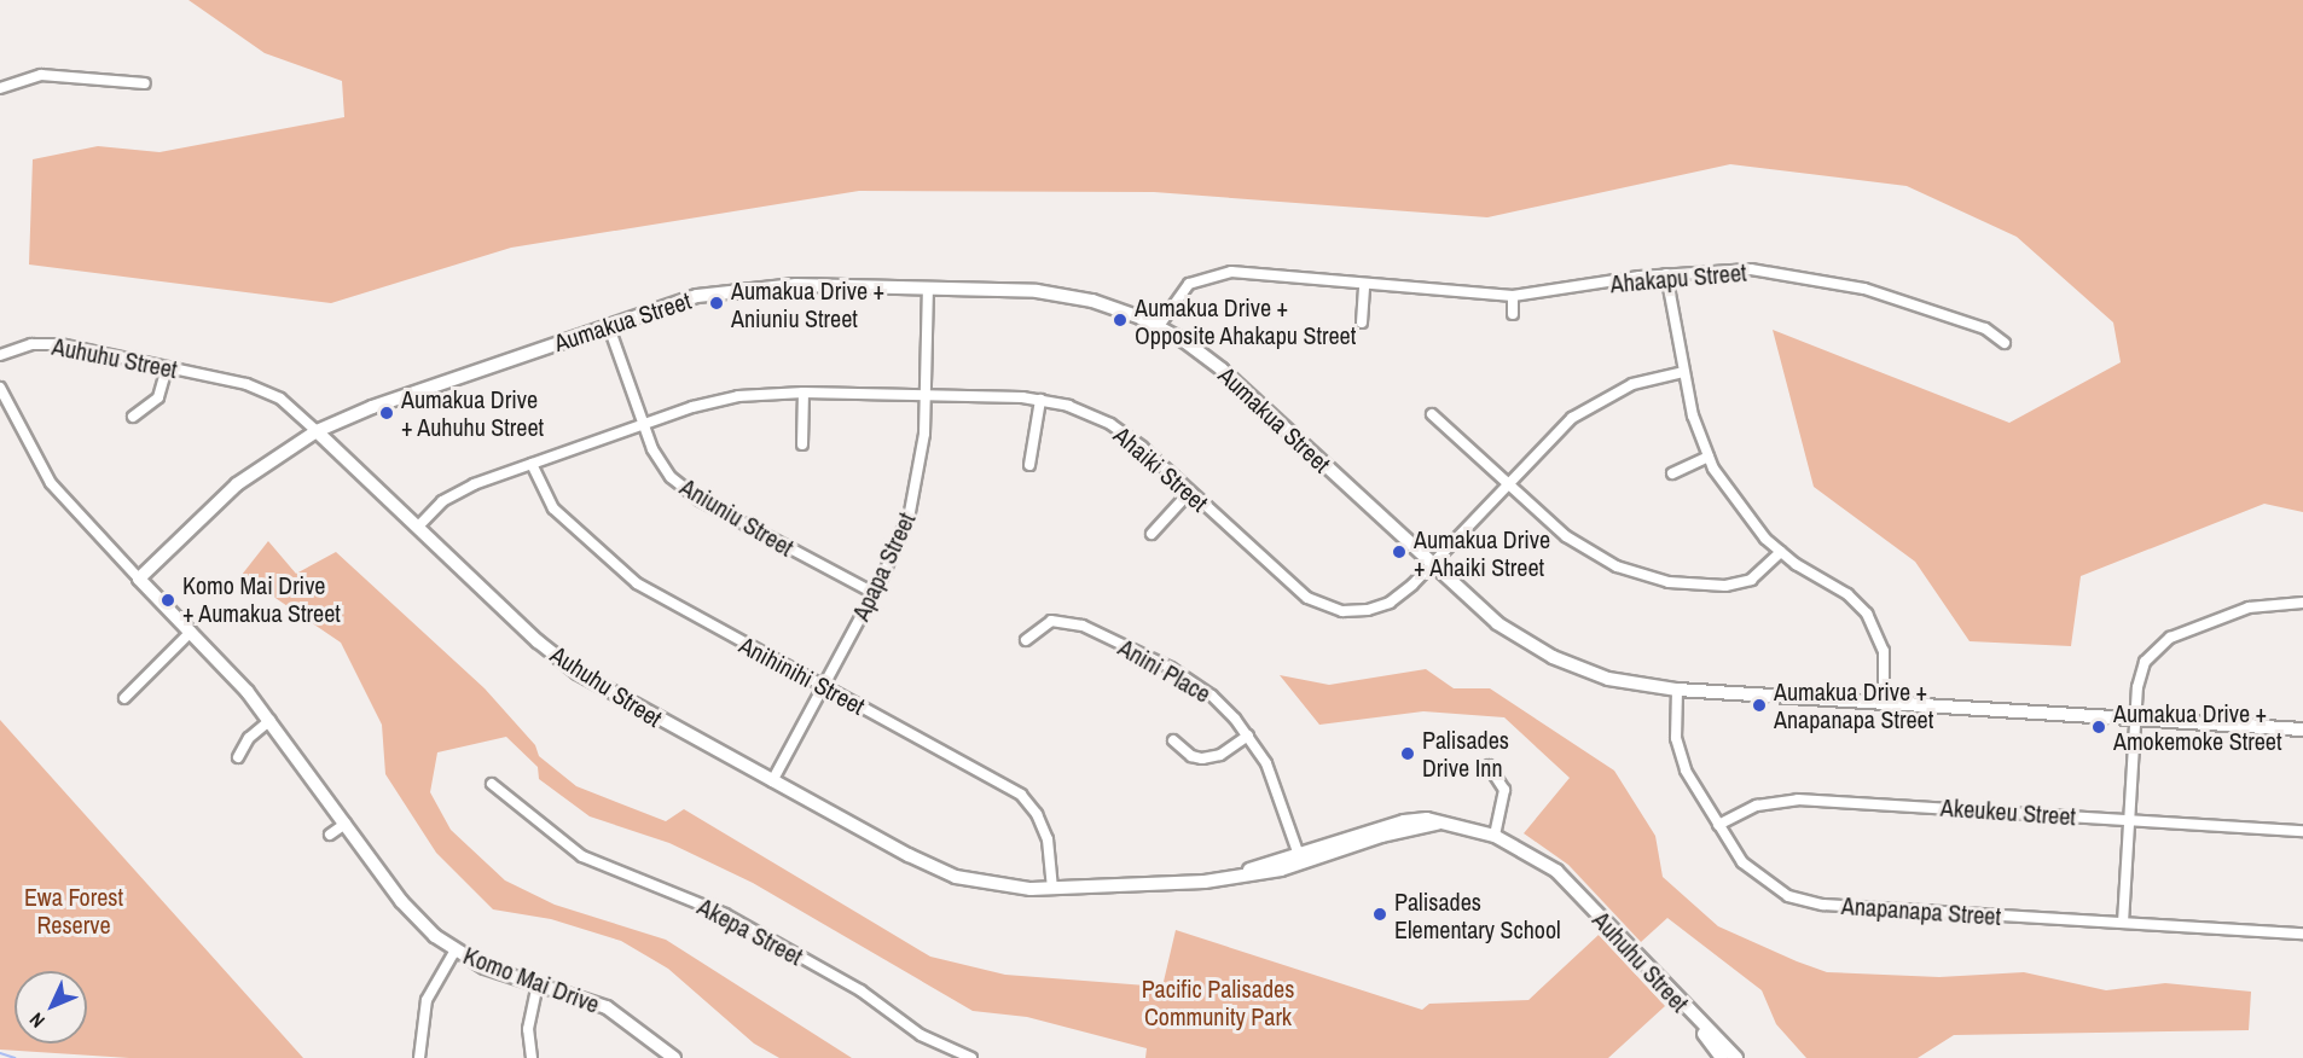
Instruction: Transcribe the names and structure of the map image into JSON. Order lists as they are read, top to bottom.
{
  "streets": {
    "street": [
      "Ahakapu Street",
      "Aumakua Street",
      "Auhuhu Street",
      "Ahaiki Street",
      "Aniuniu Street",
      "Apapa Street",
      "Anini Place",
      "Anihinihi Street",
      "Akeukeu Street",
      "Anapanapa Street",
      "Akepa Street",
      "Komo Mai Drive"
    ]
  },
  "crossings": [
    ["Ahakapu Street", "Aumakua Street"],
    ["Aumakua Street", "Auhuhu Street"],
    ["Aumakua Street", "Ahaiki Street"],
    ["Aumakua Street", "Aniuniu Street"],
    ["Aumakua Street", "Apapa Street"],
    ["Aumakua Street", "Anapanapa Street"],
    ["Aumakua Street", "Komo Mai Drive"],
    ["Auhuhu Street", "Ahaiki Street"],
    ["Auhuhu Street", "Apapa Street"],
    ["Auhuhu Street", "Anini Place"],
    ["Auhuhu Street", "Anihinihi Street"],
    ["Ahaiki Street", "Aniuniu Street"],
    ["Ahaiki Street", "Apapa Street"],
    ["Ahaiki Street", "Anihinihi Street"],
    ["Aniuniu Street", "Apapa Street"],
    ["Apapa Street", "Anihinihi Street"],
    ["Akeukeu Street", "Anapanapa Street"]
  ],
  "parks": ["Ewa Forest Reserve", "Pacific Palisades Community Park"],
  "places": [
    "Aumakua Drive + Aniuniu Street",
    "Aumakua Drive + Opposite Ahakapu Street",
    "Aumakua Drive + Auhuhu Street",
    "Aumakua Drive + Ahaiki Street",
    "Komo Mai Drive + Aumakua Street",
    "Aumakua Drive + Anapanapa Street",
    "Aumakua Drive + Amokemoke Street",
    "Palisades Drive Inn",
    "Palisades Elementary School"
  ],
  "north": "bottom left"
}
